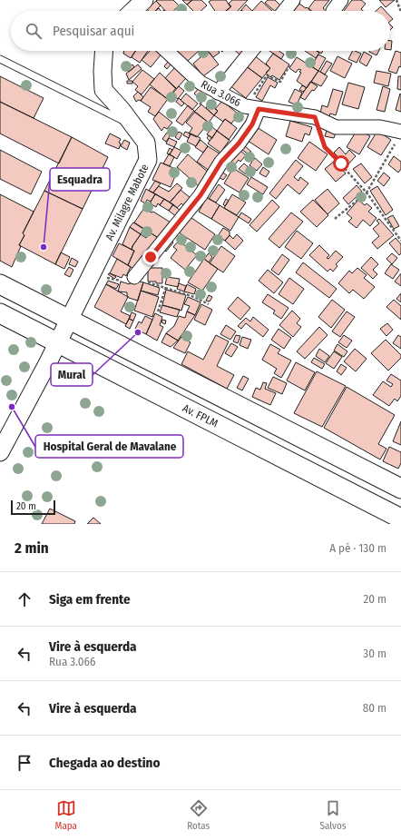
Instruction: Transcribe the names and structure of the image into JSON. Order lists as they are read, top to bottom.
{
  "streets": {
    "main road": ["Av. FPLM"],
    "street": ["Rua 3.066", "Av. Milagre Mabote"]
  },
  "crossings": [
    ["Av. Milagre Mabote", "Av. FPLM"]
  ],
  "places": ["Esquadra", "Mural", "Hospital Geral de Mavalane"],
  "scale_bar": "20 m",
  "page": {
    "search": "Pesquisar aqui",
    "scale": "20 m",
    "heading": ["2 min", "A pé · 130 m"],
    "list": [
      ["Siga em frente", "20 m"],
      ["Vire à esquerda", "Rua 3.066", "30 m"],
      ["Vire à esquerda", "80 m"],
      "Chegada ao destino"
    ],
    "nav": ["Mapa", "Rotas", "Salvos"]
  }
}
